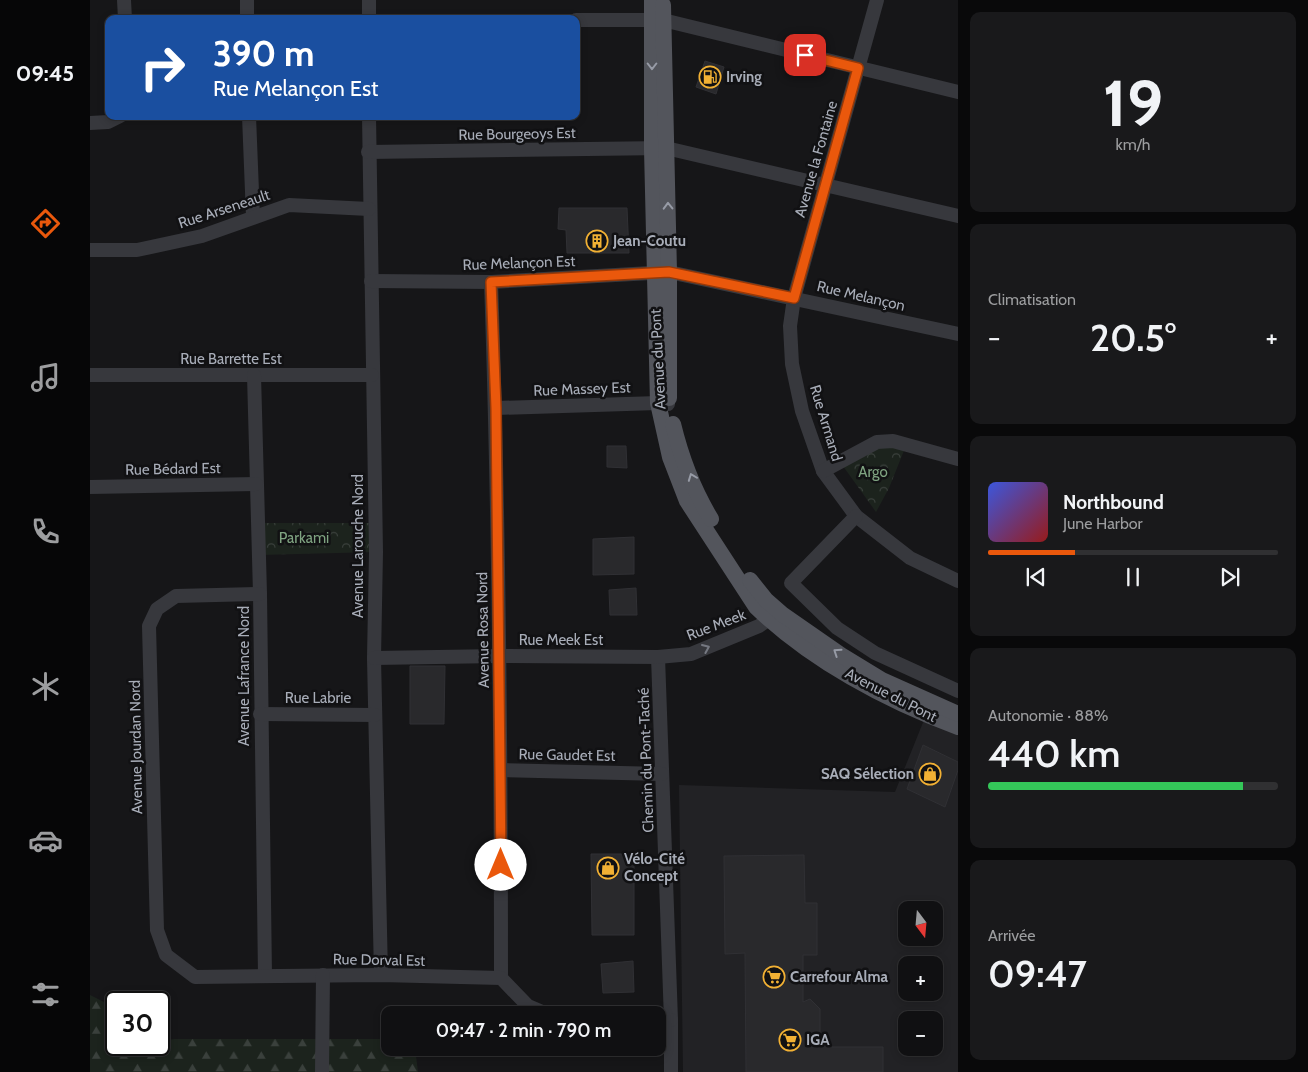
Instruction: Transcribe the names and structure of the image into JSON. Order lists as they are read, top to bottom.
{
  "streets": {
    "main road": ["Avenue du Pont"],
    "street": [
      "Rue Bourgeoys Est",
      "Avenue la Fontaine",
      "Rue Arseneault",
      "Rue Melançon Est",
      "Rue Melançon",
      "Rue Barrette Est",
      "Rue Massey Est",
      "Rue Armand",
      "Rue Bédard Est",
      "Avenue Larouche Nord",
      "Rue Meek",
      "Avenue Rosa Nord",
      "Rue Meek Est",
      "Avenue Lafrance Nord",
      "Rue Labrie",
      "Avenue Jourdan Nord",
      "Rue Gaudet Est",
      "Chemin du Pont-Taché",
      "Rue Dorval Est"
    ]
  },
  "crossings": [
    ["Rue Bourgeoys Est", "Avenue la Fontaine"],
    ["Rue Bourgeoys Est", "Avenue du Pont"],
    ["Rue Bourgeoys Est", "Avenue Larouche Nord"],
    ["Avenue la Fontaine", "Rue Melançon"],
    ["Avenue la Fontaine", "Rue Armand"],
    ["Rue Arseneault", "Avenue Larouche Nord"],
    ["Rue Melançon Est", "Rue Melançon"],
    ["Rue Melançon Est", "Avenue du Pont"],
    ["Rue Melançon Est", "Avenue Larouche Nord"],
    ["Rue Melançon Est", "Avenue Rosa Nord"],
    ["Rue Melançon", "Avenue du Pont"],
    ["Rue Melançon", "Rue Armand"],
    ["Rue Barrette Est", "Avenue Larouche Nord"],
    ["Rue Barrette Est", "Avenue Lafrance Nord"],
    ["Avenue du Pont", "Rue Massey Est"],
    ["Avenue du Pont", "Rue Meek"],
    ["Rue Massey Est", "Avenue Rosa Nord"],
    ["Rue Bédard Est", "Avenue Lafrance Nord"],
    ["Avenue Larouche Nord", "Rue Meek Est"],
    ["Avenue Larouche Nord", "Rue Labrie"],
    ["Avenue Larouche Nord", "Rue Dorval Est"],
    ["Rue Meek", "Rue Meek Est"],
    ["Rue Meek", "Chemin du Pont-Taché"],
    ["Avenue Rosa Nord", "Rue Meek Est"],
    ["Avenue Rosa Nord", "Rue Gaudet Est"],
    ["Avenue Rosa Nord", "Rue Dorval Est"],
    ["Rue Meek Est", "Chemin du Pont-Taché"],
    ["Avenue Lafrance Nord", "Rue Labrie"],
    ["Avenue Lafrance Nord", "Avenue Jourdan Nord"],
    ["Avenue Lafrance Nord", "Rue Dorval Est"],
    ["Avenue Jourdan Nord", "Rue Dorval Est"],
    ["Rue Gaudet Est", "Chemin du Pont-Taché"]
  ],
  "one_way": ["Rue Meek"],
  "parks": ["Argo", "Parkami"],
  "places": {
    "fuel station": ["Irving"],
    "building": ["Jean-Coutu"],
    "shop": ["SAQ Sélection", "Vélo-Cité Concept"],
    "supermarket": ["Carrefour Alma", "IGA"]
  },
  "north": "bottom",
  "page": {
    "tabs": "09:45",
    "tile": [
      ["19", "km/h"],
      "Climatisation",
      ["Autonomie · 88%", "440 km"],
      ["Arrivée", "09:47"]
    ],
    "turn": ["390 m", "Rue Melançon Est"],
    "heat": ["−", "20.5°", "+"],
    "song": ["Northbound", "June Harbor"],
    "map_buttons": ["+", "−"],
    "limit": "30",
    "trip": "09:47 · 2 min · 790 m"
  }
}
